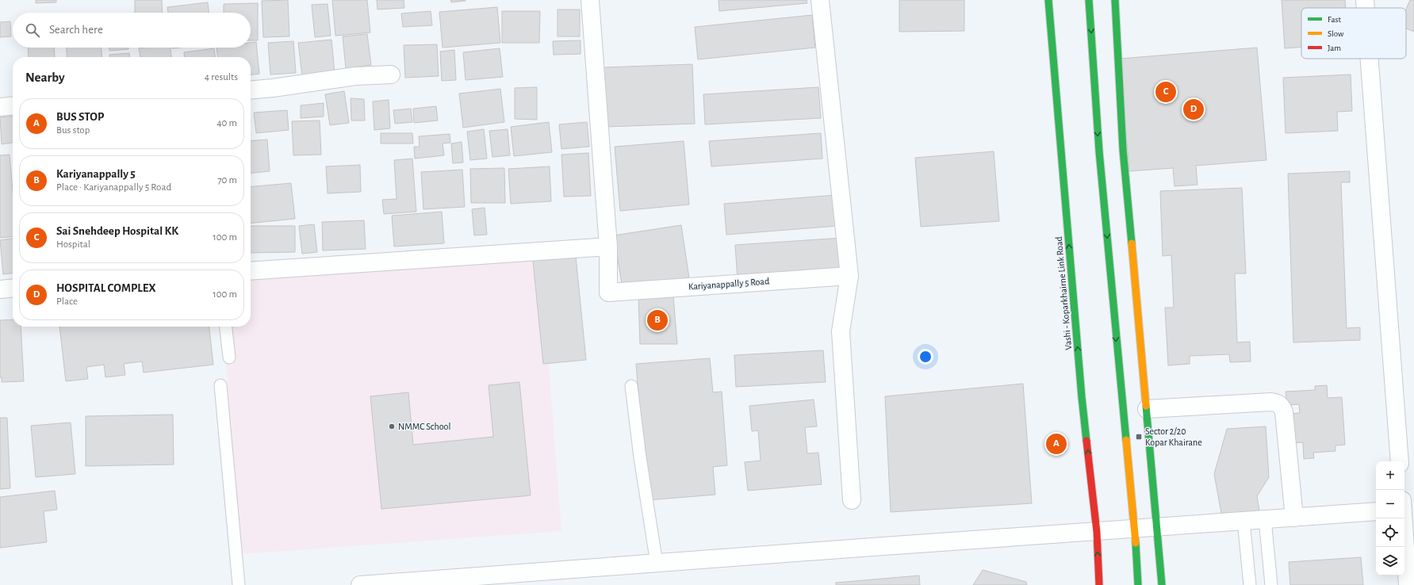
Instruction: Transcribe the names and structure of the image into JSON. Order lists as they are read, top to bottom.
{
  "streets": {
    "main road": ["Vashi - Koparkhairne Link Road"],
    "street": ["Kariyanappally 5 Road"]
  },
  "places": {
    "other": ["NMMC School"],
    "transit": ["Sector 2/20 Kopar Khairane"]
  },
  "legend": ["Fast", "Slow", "Jam"],
  "page": {
    "search": "Search here",
    "heading": ["Nearby", "4 results"],
    "pins": [
      "C",
      "D",
      "B",
      "A"
    ],
    "list": [
      {
        "mark": "A",
        "name": "BUS STOP",
        "note": "Bus stop",
        "value": "40 m"
      },
      {
        "mark": "B",
        "name": "Kariyanappally 5",
        "note": "Place · Kariyanappally 5 Road",
        "value": "70 m"
      },
      {
        "mark": "C",
        "name": "Sai Snehdeep Hospital KK",
        "note": "Hospital",
        "value": "100 m"
      },
      {
        "mark": "D",
        "name": "HOSPITAL COMPLEX",
        "note": "Place",
        "value": "100 m"
      }
    ],
    "map_buttons": ["+", "−"]
  }
}
